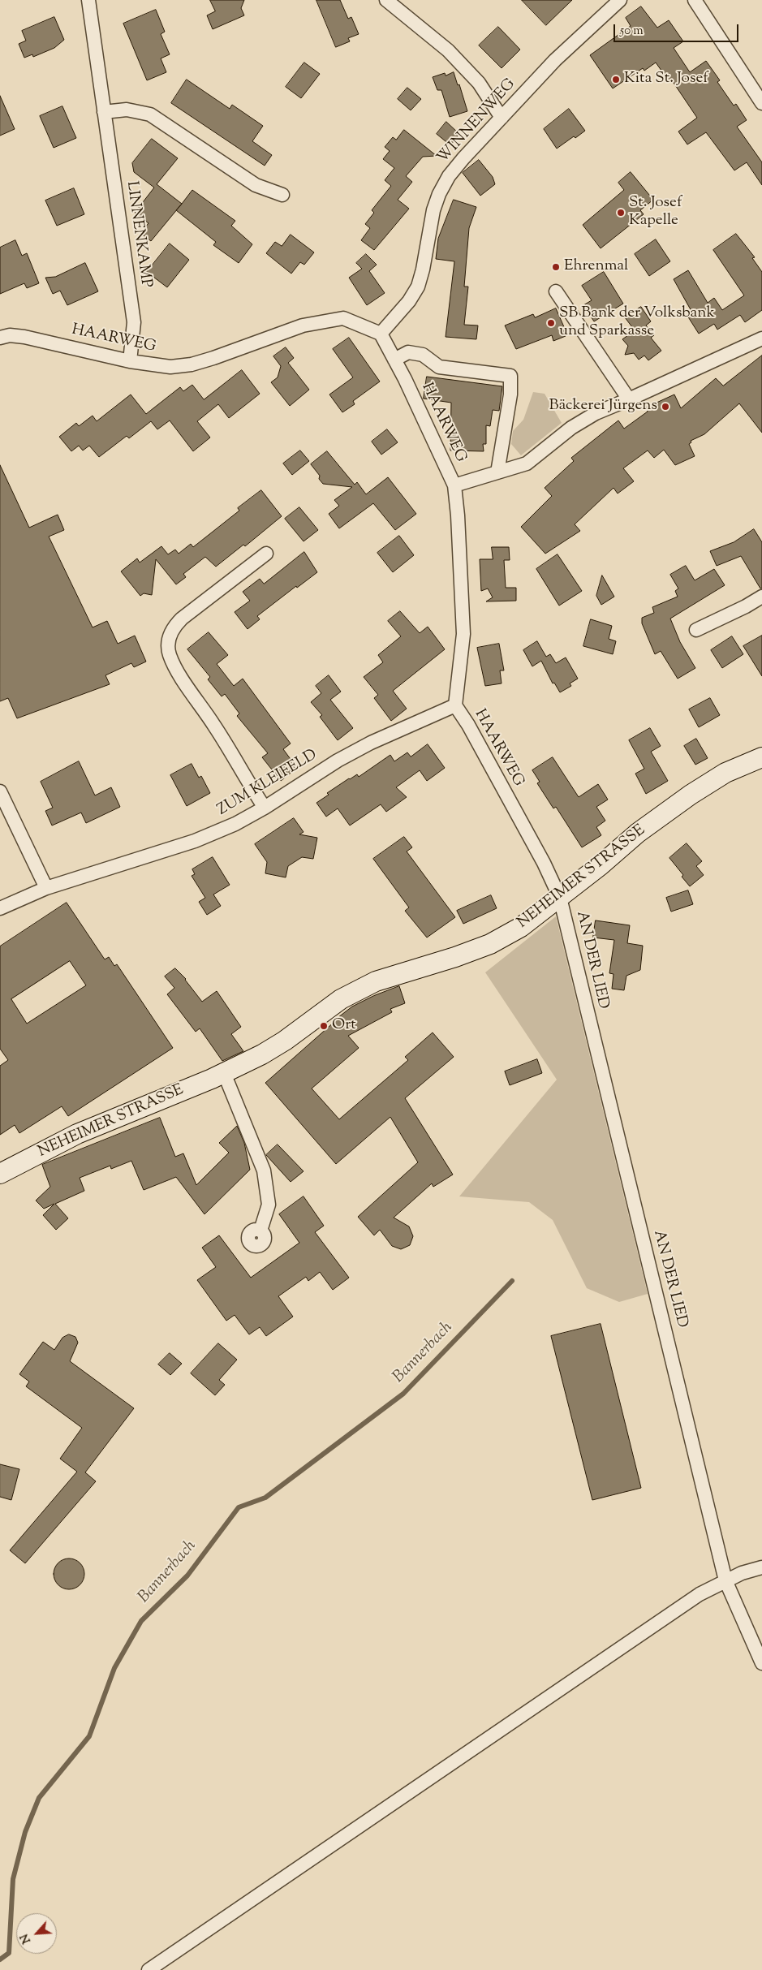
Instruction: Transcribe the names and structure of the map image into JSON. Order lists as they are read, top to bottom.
{
  "streets": {
    "main road": ["NEHEIMER STRASSE"],
    "street": [
      "WINNENWEG",
      "LINNENKAMP",
      "HAARWEG",
      "ZUM KLEIFELD",
      "AN DER LIED"
    ]
  },
  "crossings": [
    ["WINNENWEG", "HAARWEG"],
    ["LINNENKAMP", "HAARWEG"],
    ["HAARWEG", "ZUM KLEIFELD"],
    ["HAARWEG", "NEHEIMER STRASSE"],
    ["HAARWEG", "AN DER LIED"],
    ["NEHEIMER STRASSE", "AN DER LIED"]
  ],
  "water": ["Bannerbach"],
  "places": [
    "Kita St. Josef",
    "St. Josef Kapelle",
    "Ehrenmal",
    "SB Bank der Volksbank und Sparkasse",
    "Bäckerei Jürgens",
    "Ort"
  ],
  "scale_bar": "50 m",
  "north": "bottom left"
}
